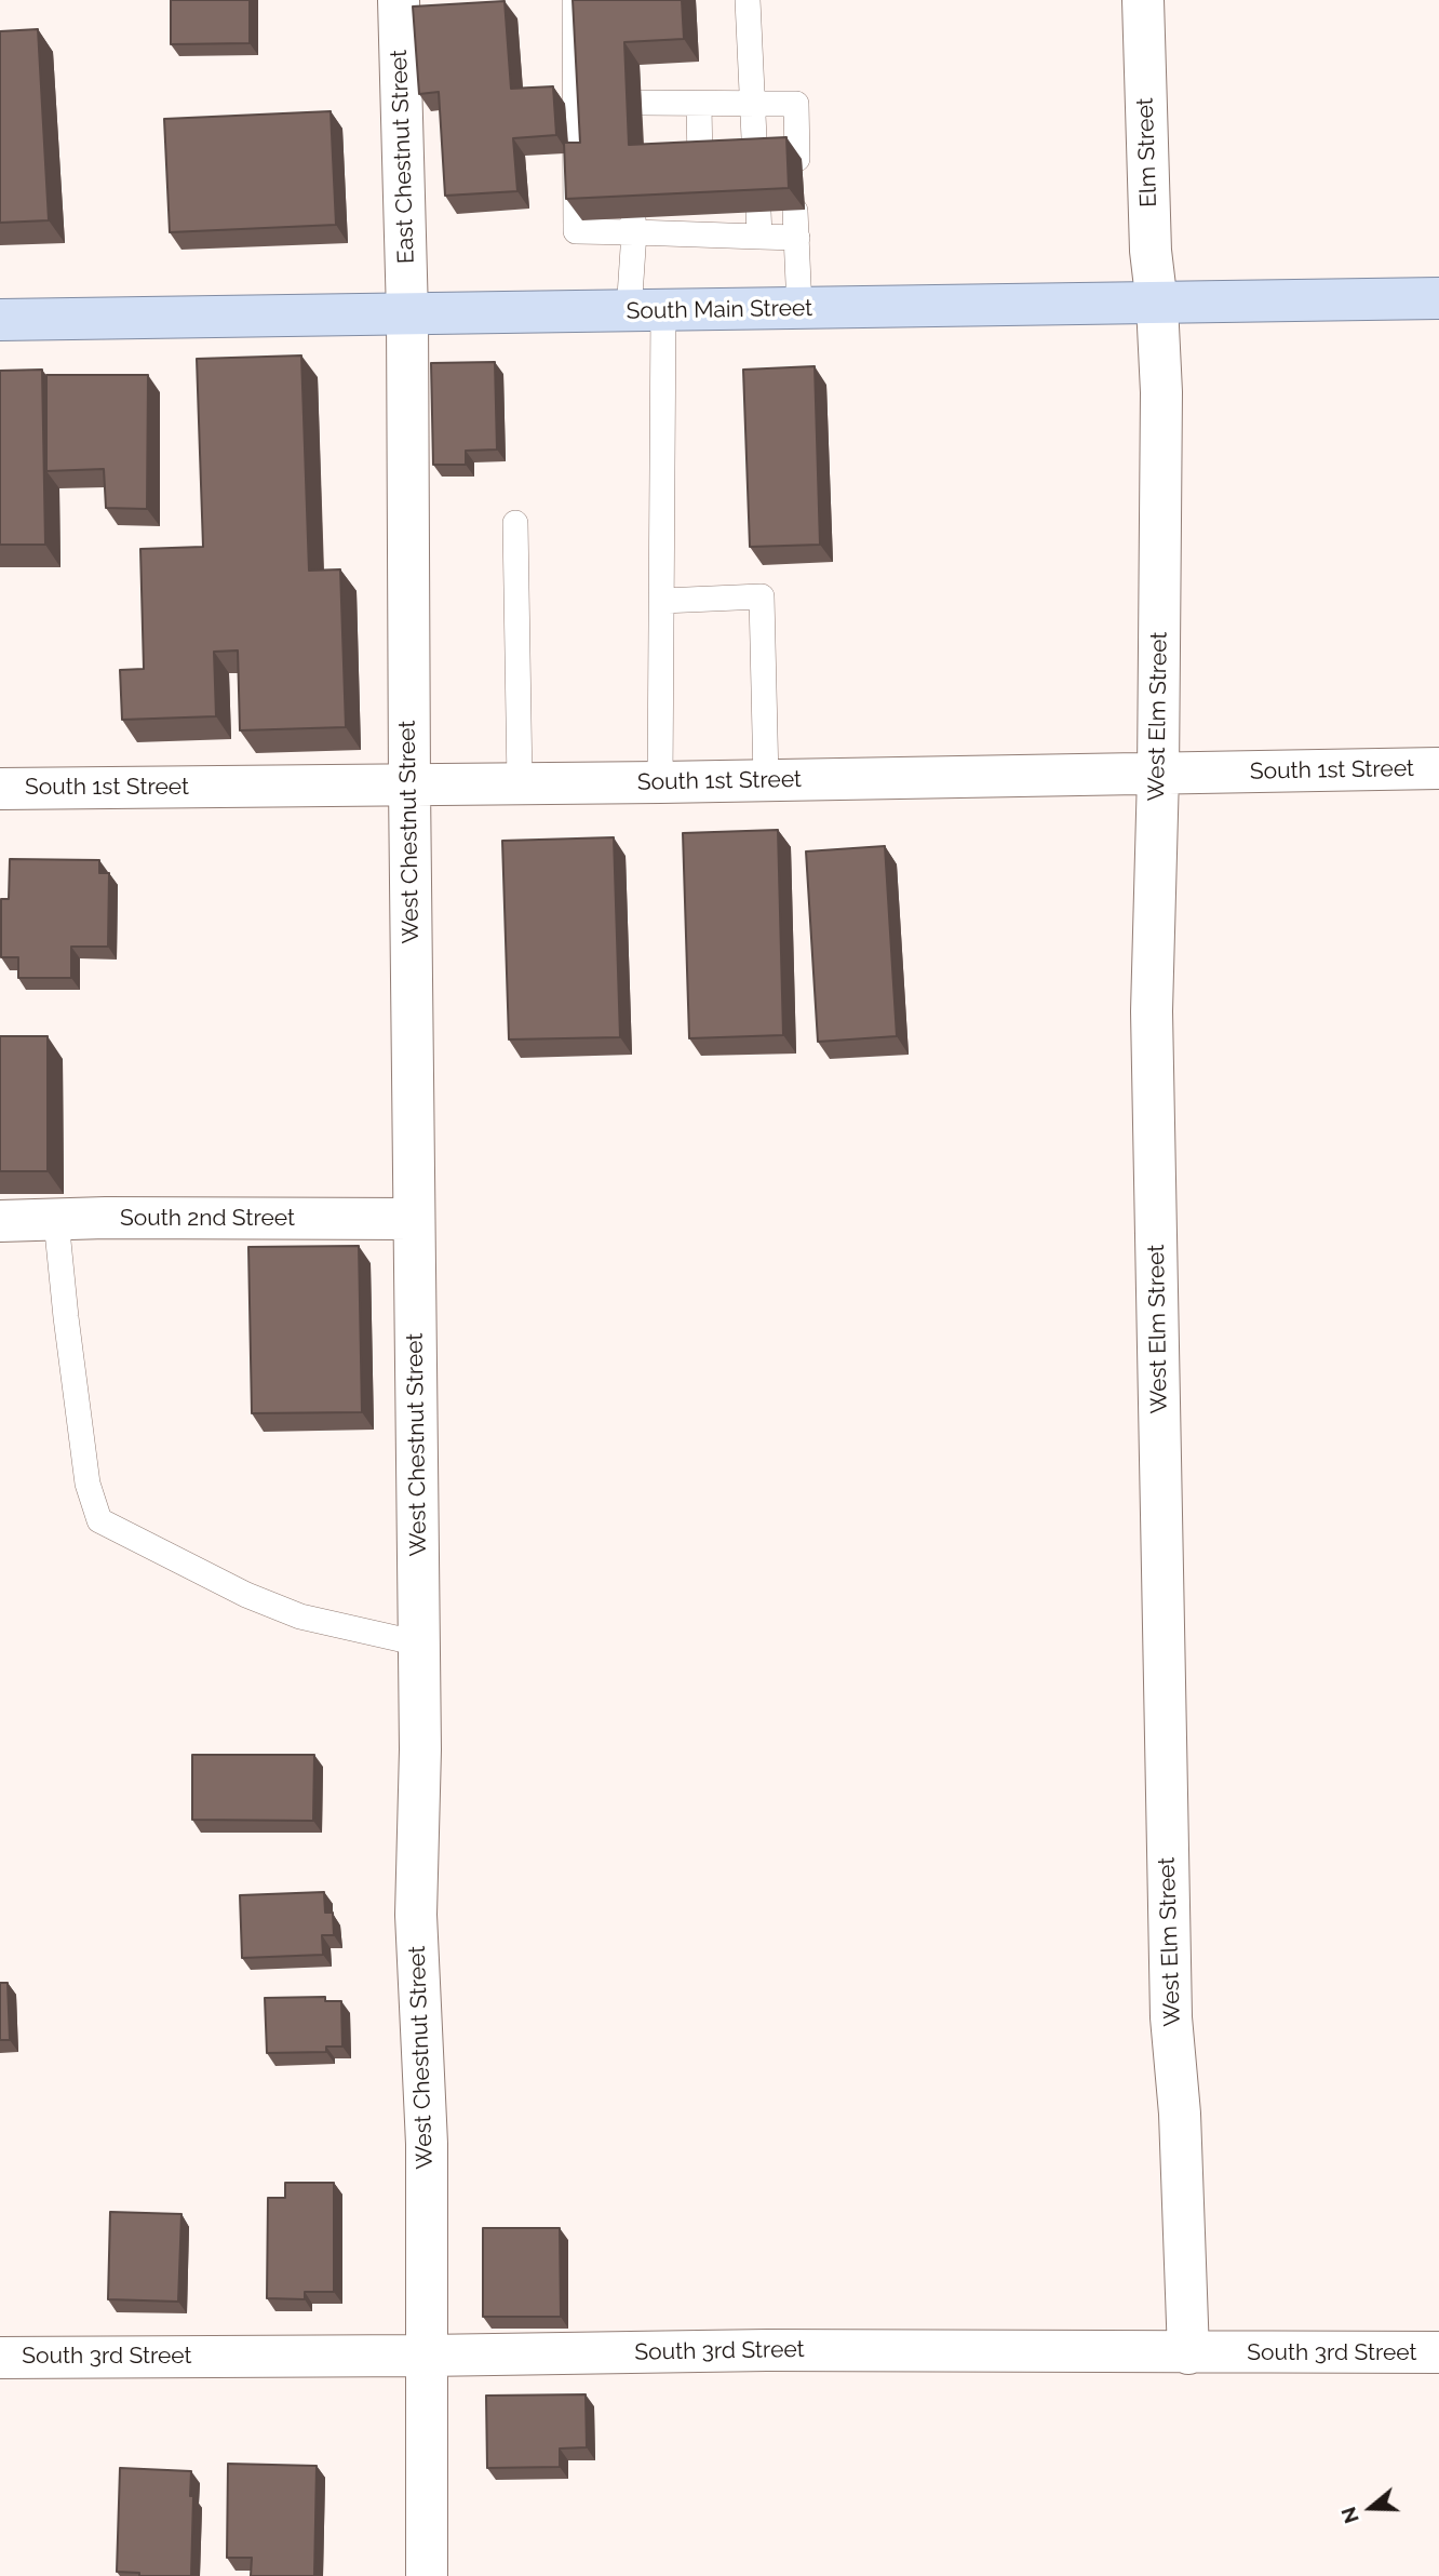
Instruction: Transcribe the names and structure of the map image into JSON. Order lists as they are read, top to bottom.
{
  "streets": {
    "main road": ["South Main Street"],
    "street": [
      "Elm Street",
      "East Chestnut Street",
      "West Elm Street",
      "South 1st Street",
      "West Chestnut Street",
      "South 2nd Street",
      "South 3rd Street"
    ]
  },
  "crossings": [
    ["Elm Street", "South Main Street"],
    ["Elm Street", "West Elm Street"],
    ["East Chestnut Street", "South Main Street"],
    ["East Chestnut Street", "West Chestnut Street"],
    ["South Main Street", "West Elm Street"],
    ["South Main Street", "West Chestnut Street"],
    ["West Elm Street", "South 1st Street"],
    ["West Elm Street", "South 3rd Street"],
    ["South 1st Street", "West Chestnut Street"],
    ["West Chestnut Street", "South 2nd Street"],
    ["West Chestnut Street", "South 3rd Street"]
  ],
  "north": "left"
}
